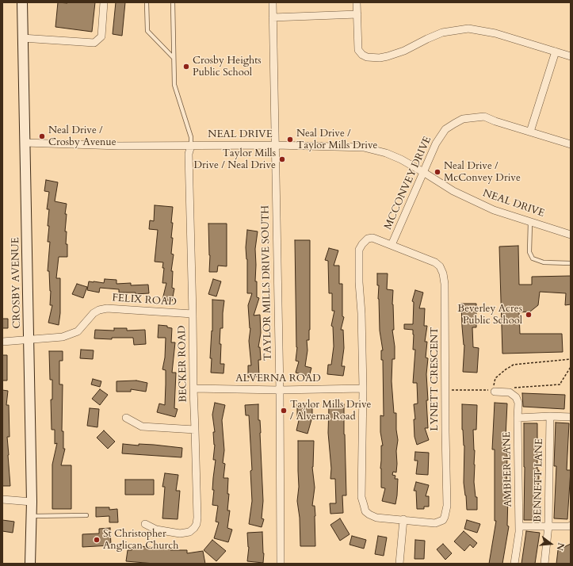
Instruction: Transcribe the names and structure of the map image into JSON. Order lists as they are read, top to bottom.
{
  "streets": {
    "street": [
      "NEAL DRIVE",
      "MCCONVEY DRIVE",
      "CROSBY AVENUE",
      "TAYLOR MILLS DRIVE SOUTH",
      "FELIX ROAD",
      "BECKER ROAD",
      "ALVERNA ROAD",
      "LYNETT CRESCENT",
      "AMBLER LANE",
      "BENNETT LANE"
    ]
  },
  "crossings": [
    ["NEAL DRIVE", "MCCONVEY DRIVE"],
    ["NEAL DRIVE", "CROSBY AVENUE"],
    ["NEAL DRIVE", "TAYLOR MILLS DRIVE SOUTH"],
    ["NEAL DRIVE", "BECKER ROAD"],
    ["MCCONVEY DRIVE", "LYNETT CRESCENT"],
    ["CROSBY AVENUE", "FELIX ROAD"],
    ["TAYLOR MILLS DRIVE SOUTH", "ALVERNA ROAD"],
    ["FELIX ROAD", "BECKER ROAD"],
    ["BECKER ROAD", "ALVERNA ROAD"],
    ["ALVERNA ROAD", "LYNETT CRESCENT"]
  ],
  "places": [
    "Crosby Heights Public School",
    "Neal Drive / Crosby Avenue",
    "Neal Drive / Taylor Mills Drive",
    "Taylor Mills Drive / Neal Drive",
    "Neal Drive / McConvey Drive",
    "Beverley Acres Public School",
    "Taylor Mills Drive / Alverna Road",
    "St Christopher Anglican Church"
  ],
  "north": "right"
}
